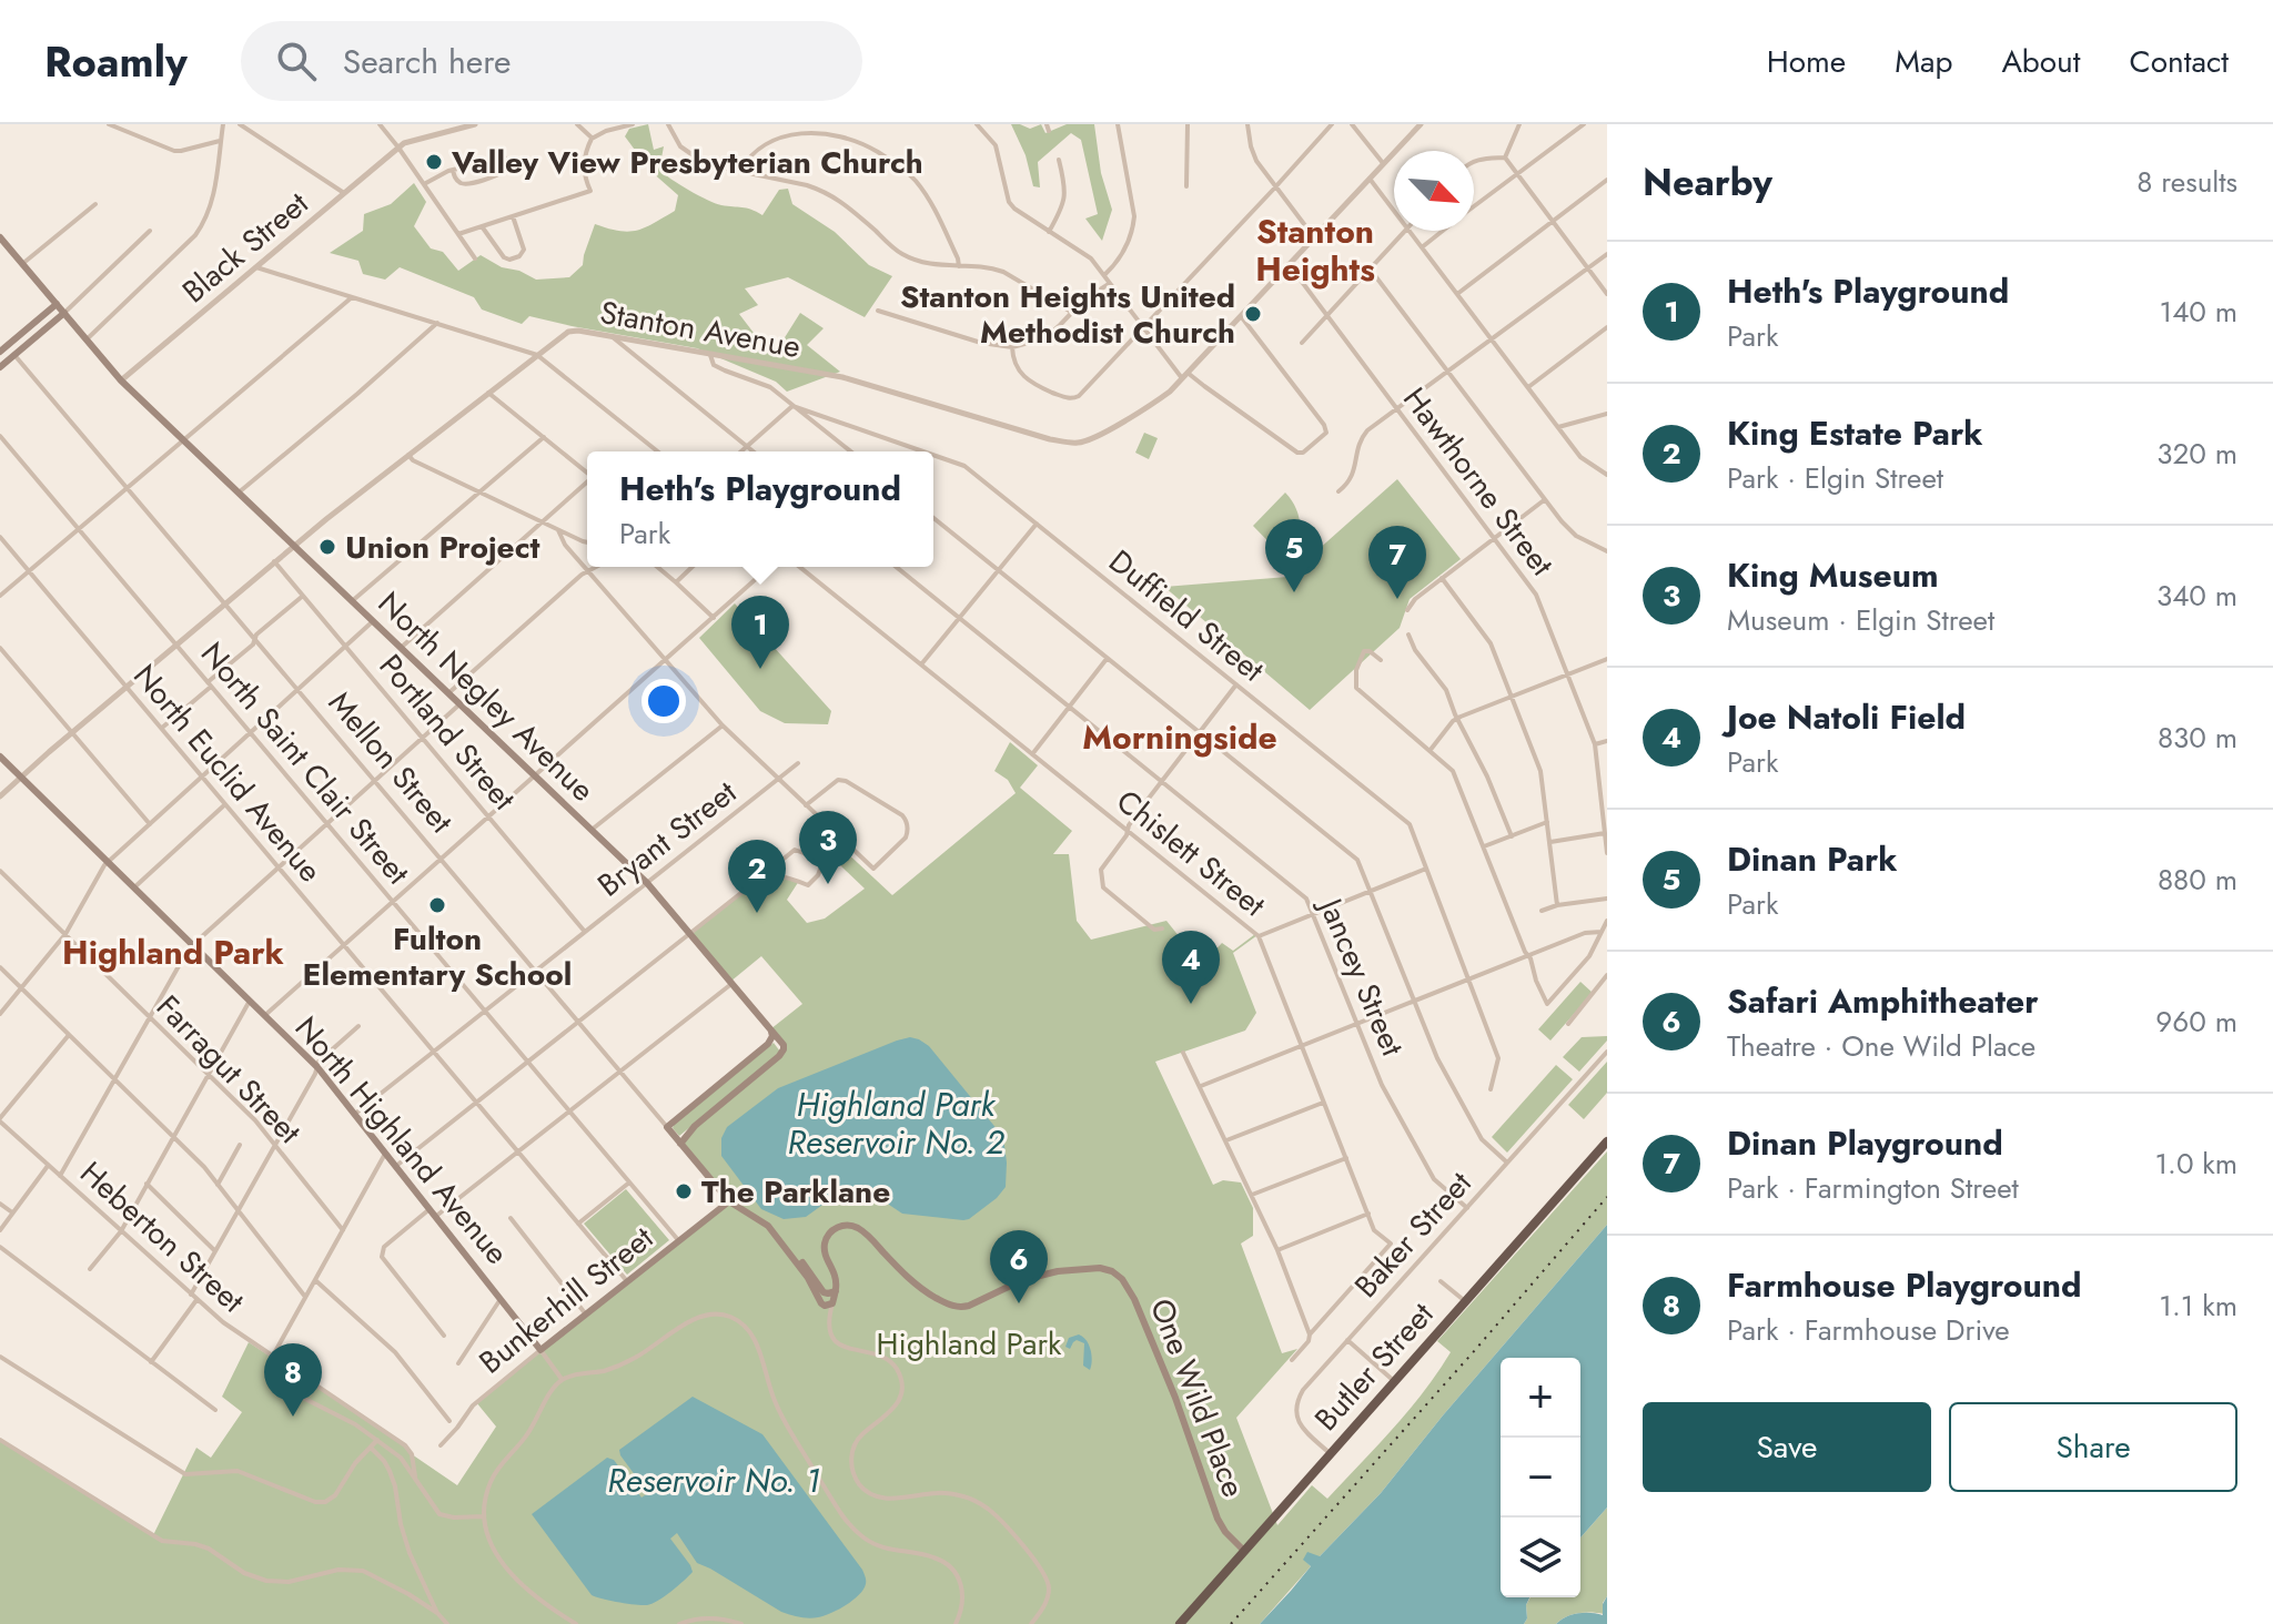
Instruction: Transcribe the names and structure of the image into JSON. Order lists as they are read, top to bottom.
{
  "streets": {
    "highway": ["Butler Street"],
    "main road": [
      "North Negley Avenue",
      "Mellon Street",
      "North Highland Avenue",
      "Bunkerhill Street",
      "One Wild Place"
    ],
    "street": [
      "Black Street",
      "Stanton Avenue",
      "Hawthorne Street",
      "Duffield Street",
      "Portland Street",
      "North Saint Clair Street",
      "North Euclid Avenue",
      "Bryant Street",
      "Chislett Street",
      "Jancey Street",
      "Farragut Street",
      "Baker Street",
      "Heberton Street"
    ]
  },
  "crossings": [
    ["Black Street", "North Negley Avenue"],
    ["Stanton Avenue", "Hawthorne Street"],
    ["Stanton Avenue", "North Negley Avenue"],
    ["Stanton Avenue", "Portland Street"],
    ["Stanton Avenue", "Mellon Street"],
    ["Stanton Avenue", "North Saint Clair Street"],
    ["Stanton Avenue", "North Euclid Avenue"],
    ["Stanton Avenue", "North Highland Avenue"],
    ["North Negley Avenue", "Mellon Street"],
    ["North Negley Avenue", "Bryant Street"],
    ["Portland Street", "Bryant Street"],
    ["Mellon Street", "Bryant Street"],
    ["Mellon Street", "Bunkerhill Street"],
    ["North Saint Clair Street", "Bryant Street"],
    ["North Saint Clair Street", "Bunkerhill Street"],
    ["North Euclid Avenue", "Bryant Street"],
    ["North Euclid Avenue", "Bunkerhill Street"],
    ["Bryant Street", "North Highland Avenue"],
    ["Jancey Street", "Baker Street"],
    ["North Highland Avenue", "Bunkerhill Street"],
    ["Baker Street", "Butler Street"],
    ["Butler Street", "One Wild Place"]
  ],
  "districts": ["Stanton Heights", "Morningside", "Highland Park"],
  "water": ["Highland Park Reservoir No. 2", "Reservoir No. 1"],
  "parks": ["Highland Park"],
  "places": [
    "Valley View Presbyterian Church",
    "Stanton Heights United Methodist Church",
    "Union Project",
    "Fulton Elementary School",
    "The Parklane"
  ],
  "north": "bottom right",
  "page": {
    "header": "Roamly",
    "search": "Search here",
    "nav": [
      "Home",
      "Map",
      "About",
      "Contact"
    ],
    "heading": ["Nearby", "8 results"],
    "list": [
      {
        "mark": "1",
        "name": "Heth's Playground",
        "note": "Park",
        "value": "140 m"
      },
      {
        "mark": "2",
        "name": "King Estate Park",
        "note": "Park · Elgin Street",
        "value": "320 m"
      },
      {
        "mark": "3",
        "name": "King Museum",
        "note": "Museum · Elgin Street",
        "value": "340 m"
      },
      {
        "mark": "4",
        "name": "Joe Natoli Field",
        "note": "Park",
        "value": "830 m"
      },
      {
        "mark": "5",
        "name": "Dinan Park",
        "note": "Park",
        "value": "880 m"
      },
      {
        "mark": "6",
        "name": "Safari Amphitheater",
        "note": "Theatre · One Wild Place",
        "value": "960 m"
      },
      {
        "mark": "7",
        "name": "Dinan Playground",
        "note": "Park · Farmington Street",
        "value": "1.0 km"
      },
      {
        "mark": "8",
        "name": "Farmhouse Playground",
        "note": "Park · Farmhouse Drive",
        "value": "1.1 km"
      }
    ],
    "popup": ["Heth's Playground", "Park"],
    "pins": [
      "5",
      "7",
      "1",
      "3",
      "2",
      "4",
      "6",
      "8"
    ],
    "map_buttons": ["+", "−"],
    "buttons": ["Save", "Share"]
  }
}
